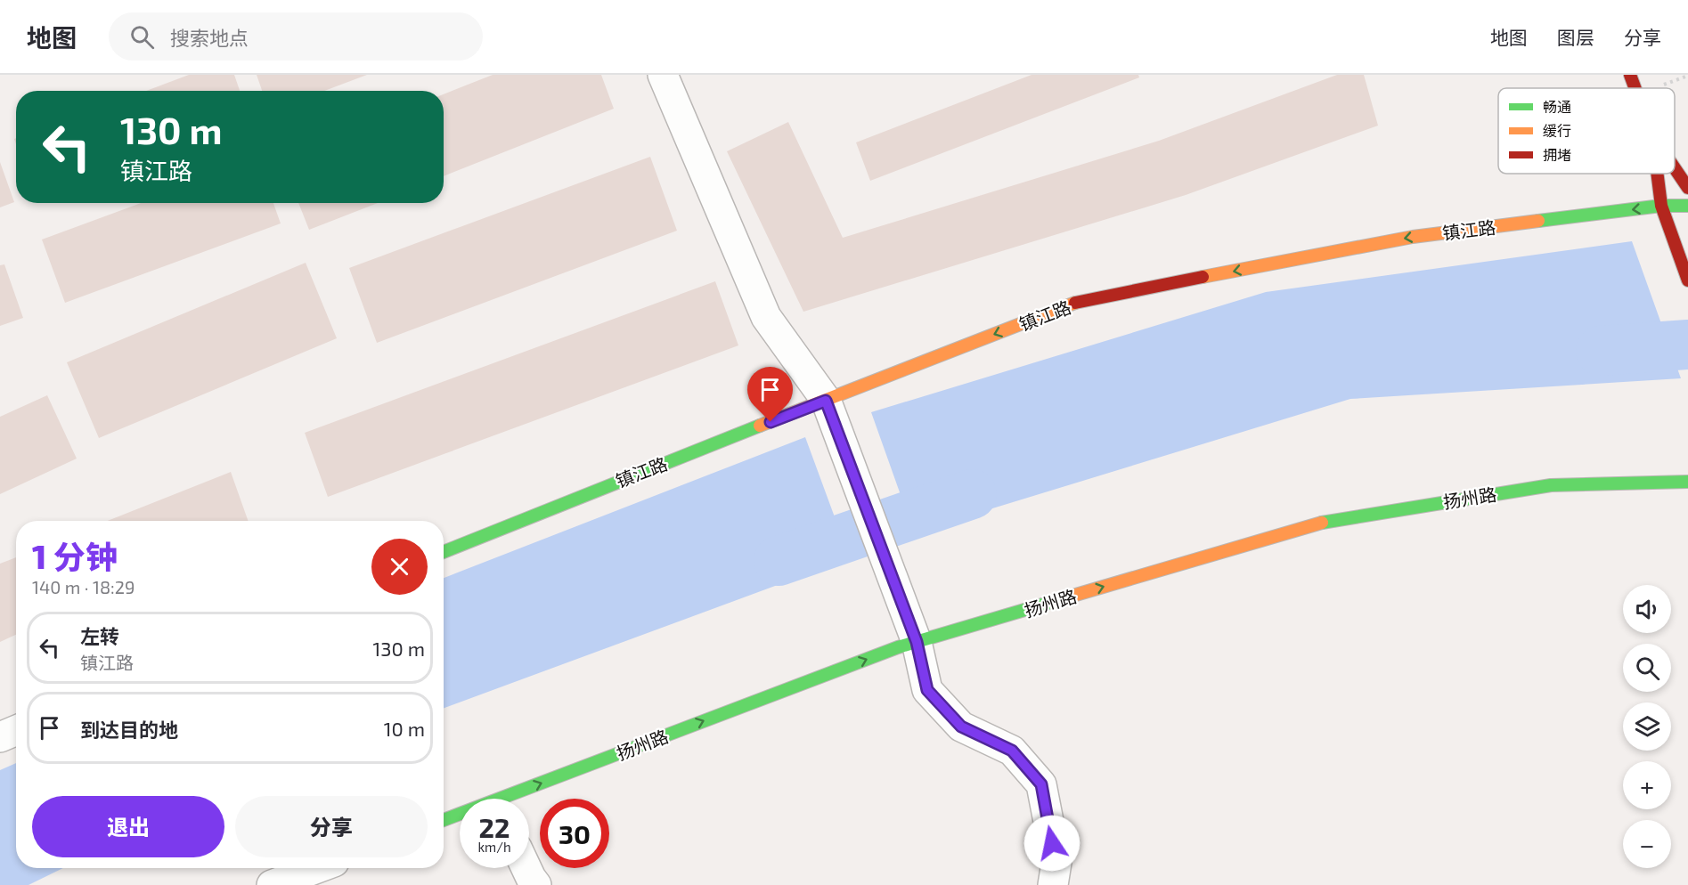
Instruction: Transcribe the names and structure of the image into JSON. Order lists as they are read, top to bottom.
{
  "streets": {
    "street": ["镇江路", "扬州路"]
  },
  "one_way": ["镇江路", "扬州路"],
  "legend": ["畅通", "缓行", "拥堵"],
  "page": {
    "header": "地图",
    "search": "搜索地点",
    "nav": ["地图", "图层", "分享"],
    "turn": ["130 m", "镇江路"],
    "heading": ["1 分钟", "140 m · 18:29"],
    "map_buttons": ["+", "−"],
    "list": [
      {
        "name": "左转",
        "note": "镇江路",
        "value": "130 m"
      },
      {
        "name": "到达目的地",
        "value": "10 m"
      }
    ],
    "buttons": ["退出", "分享"],
    "speed": "22 km/h",
    "limit": "30"
  }
}
